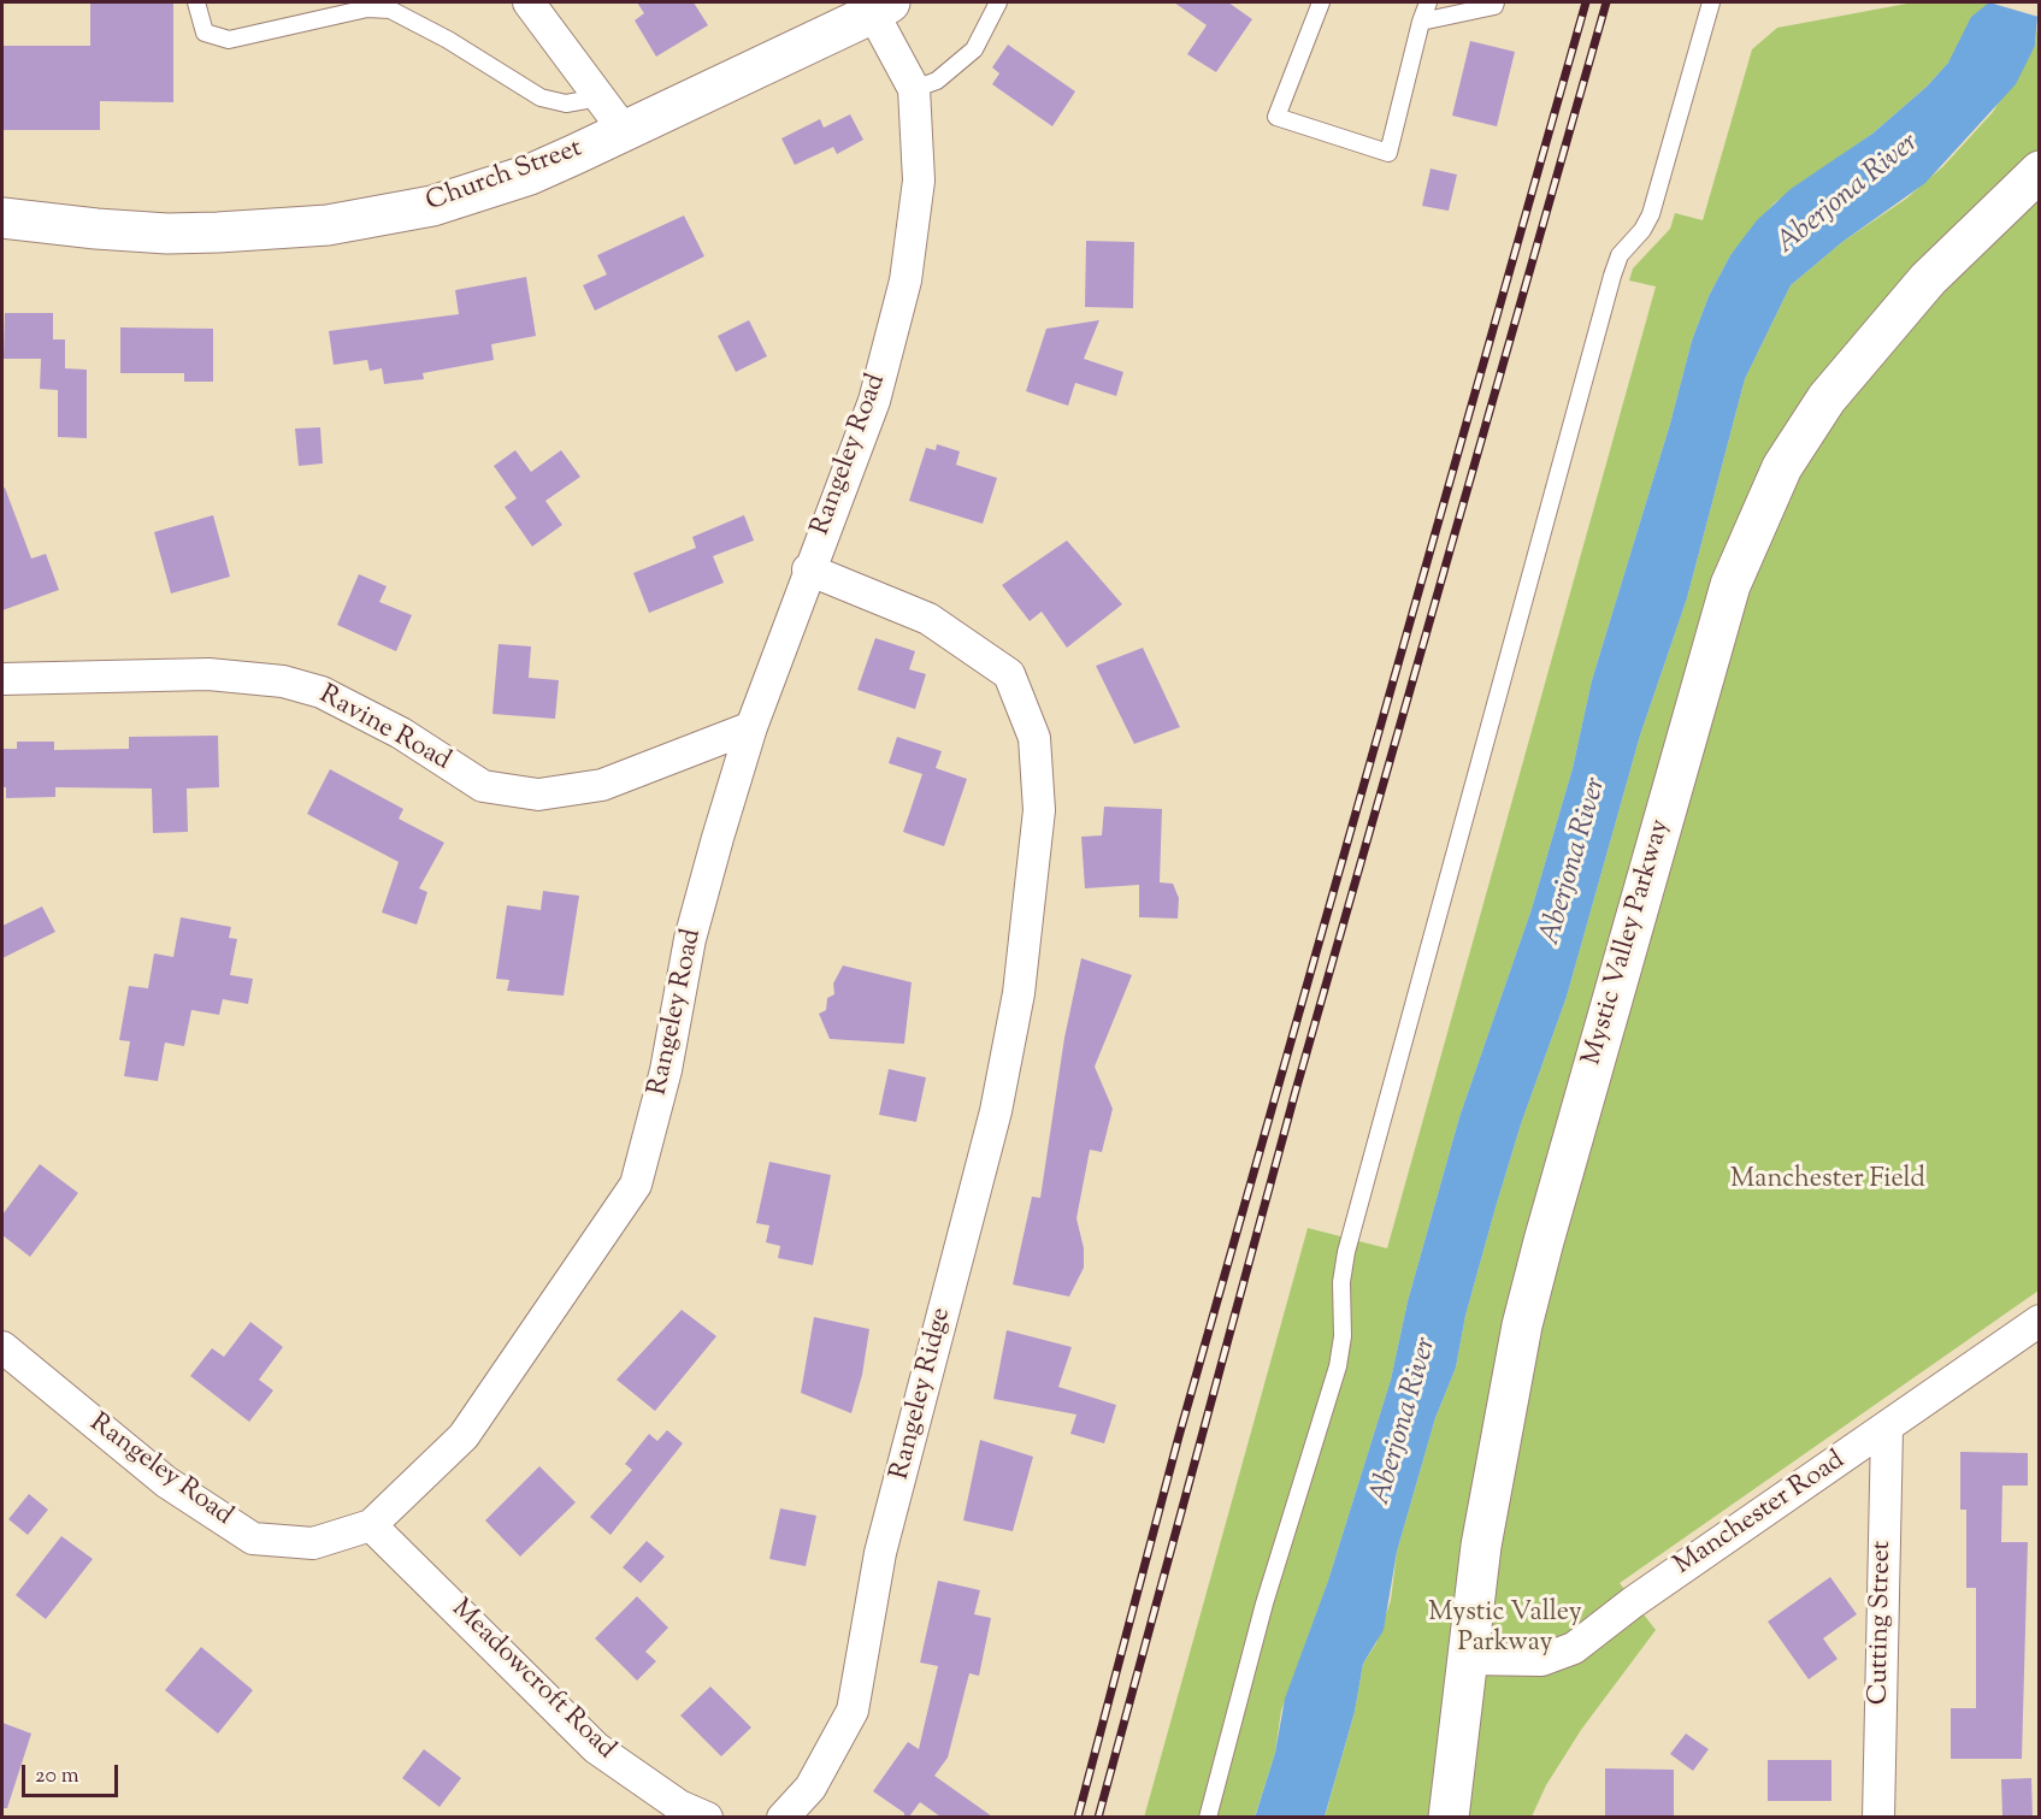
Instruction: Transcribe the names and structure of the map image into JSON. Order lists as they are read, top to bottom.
{
  "streets": {
    "main road": ["Church Street", "Mystic Valley Parkway"],
    "street": [
      "Rangeley Road",
      "Ravine Road",
      "Rangeley Ridge",
      "Manchester Road",
      "Cutting Street",
      "Meadowcroft Road"
    ]
  },
  "crossings": [
    ["Church Street", "Rangeley Road"],
    ["Rangeley Road", "Ravine Road"],
    ["Rangeley Road", "Rangeley Ridge"],
    ["Rangeley Road", "Meadowcroft Road"],
    ["Mystic Valley Parkway", "Manchester Road"],
    ["Manchester Road", "Cutting Street"]
  ],
  "water": ["Aberjona River"],
  "parks": ["Manchester Field", "Mystic Valley Parkway"],
  "scale_bar": "20 m"
}
